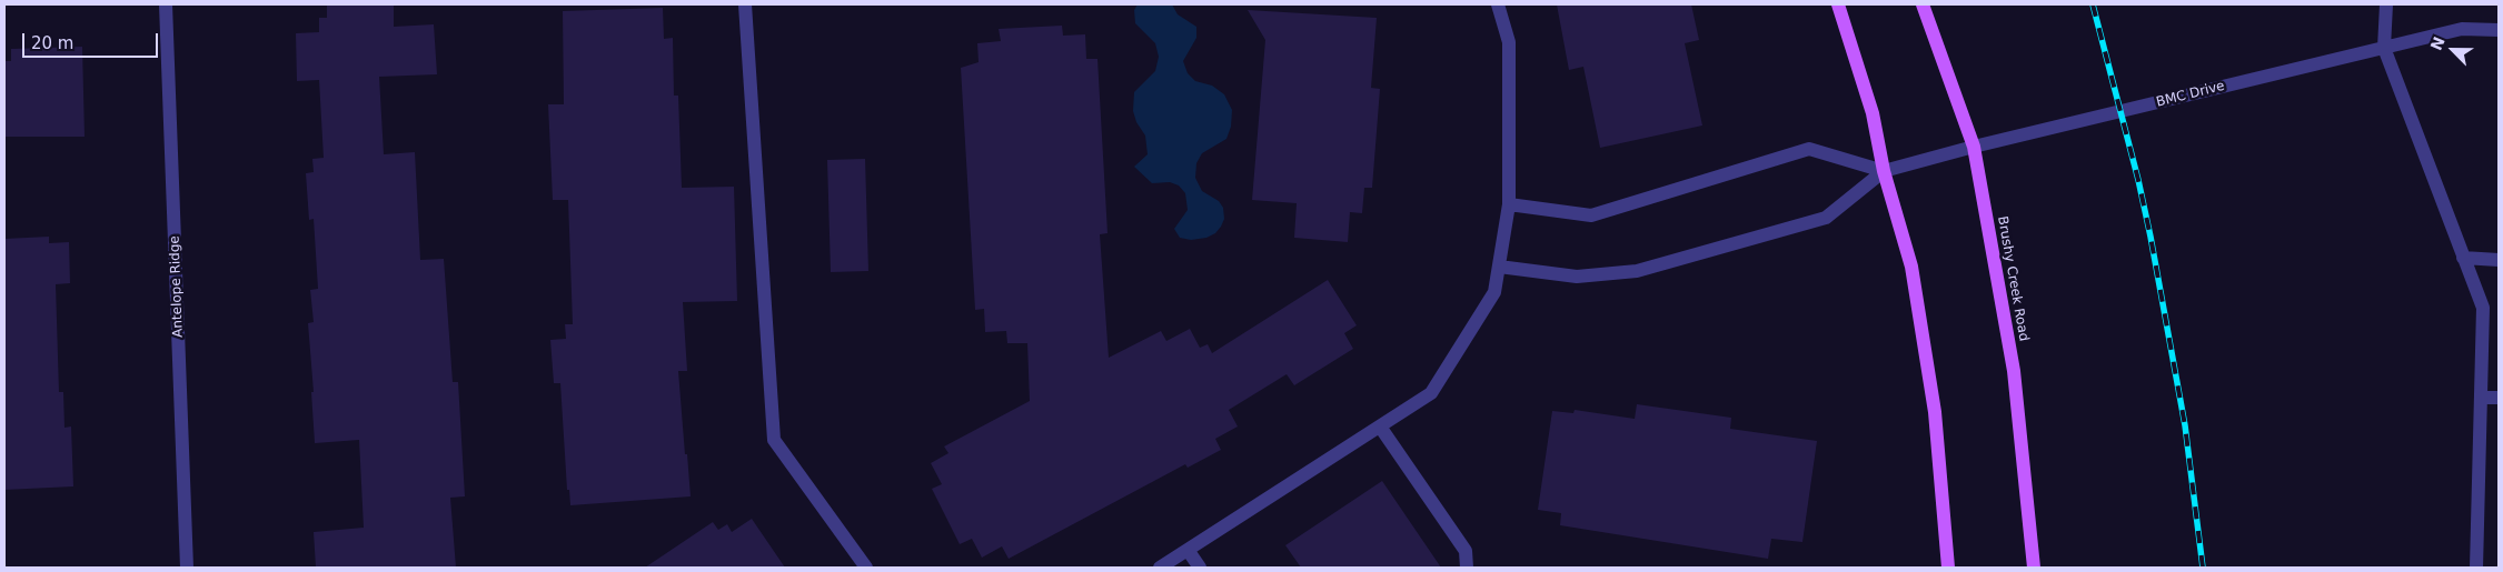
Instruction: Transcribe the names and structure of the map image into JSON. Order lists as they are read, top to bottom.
{
  "streets": {
    "main road": ["Brushy Creek Road"],
    "street": ["BMC Drive", "Antelope Ridge"]
  },
  "crossings": [
    ["BMC Drive", "Brushy Creek Road"]
  ],
  "scale_bar": "20 m",
  "north": "top left"
}
